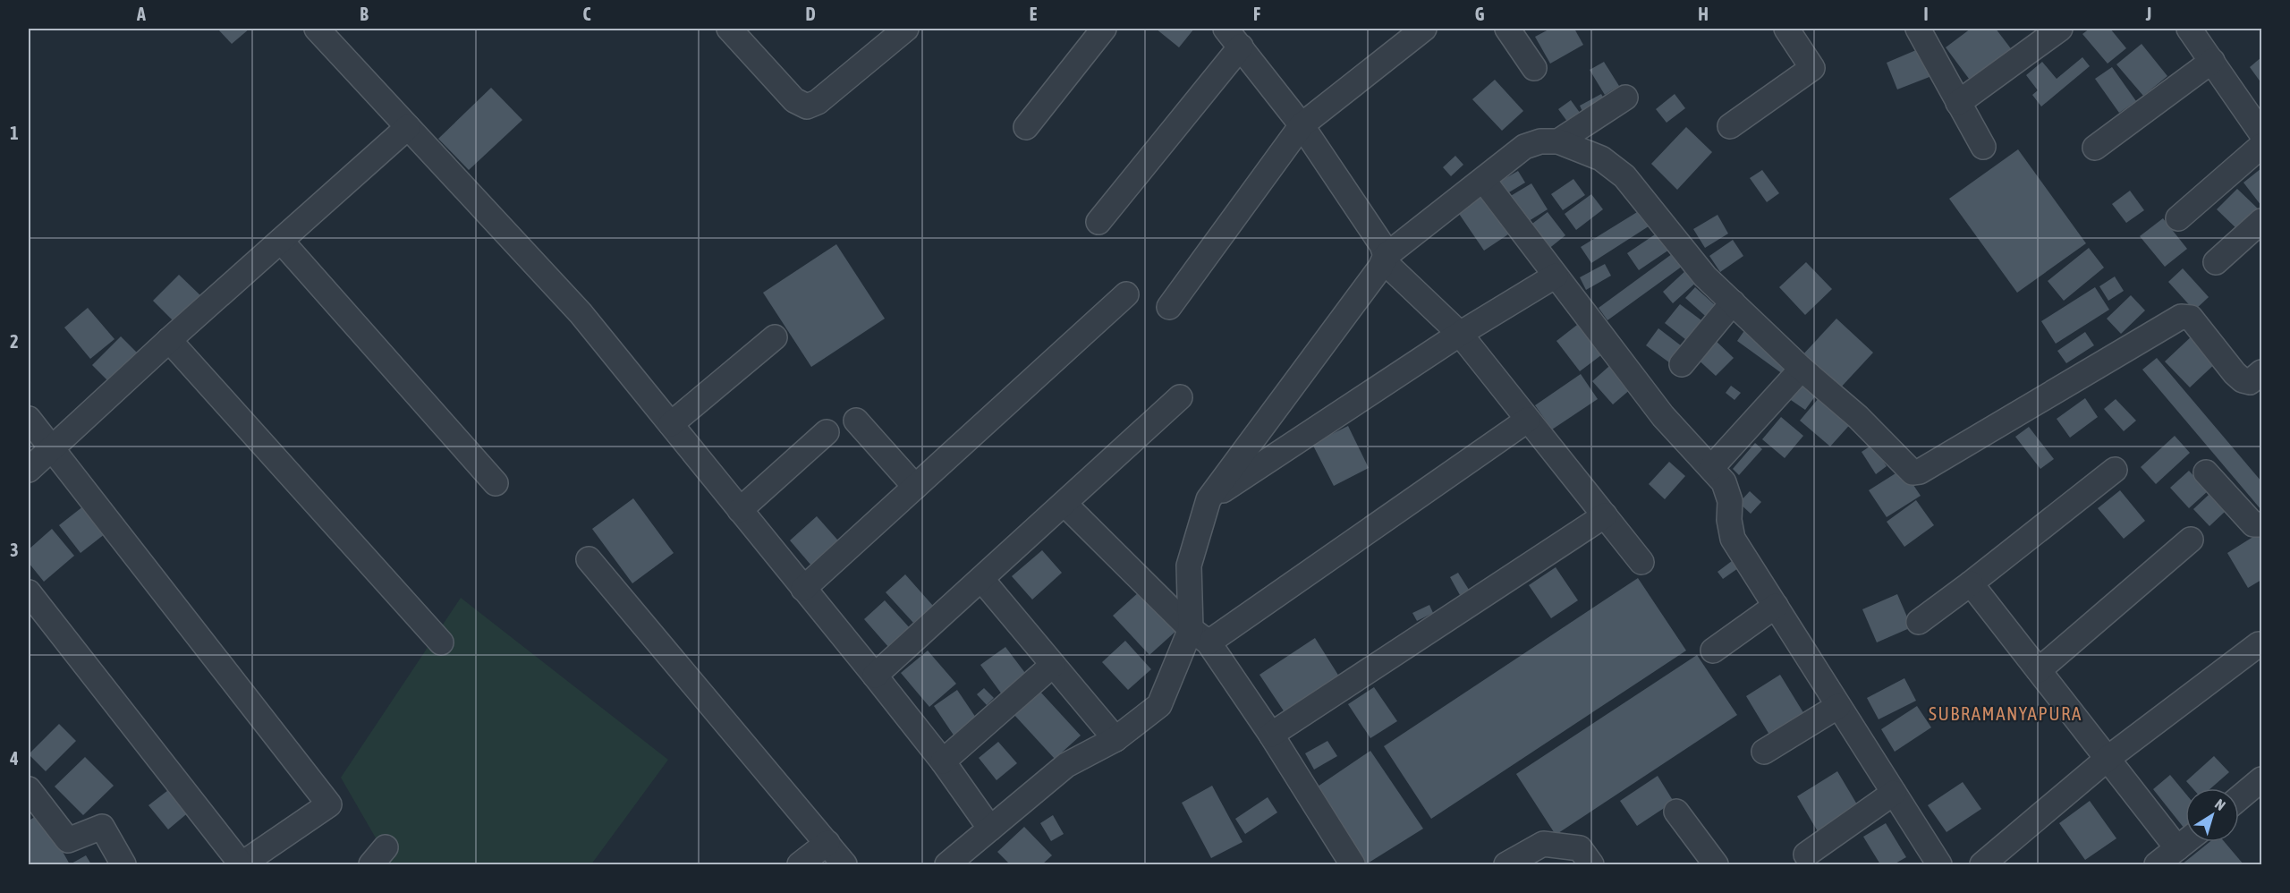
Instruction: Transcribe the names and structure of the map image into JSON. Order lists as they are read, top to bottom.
{
  "districts": ["SUBRAMANYAPURA"],
  "north": "top right",
  "grid": {
    "columns": [
      "A",
      "B",
      "C",
      "D",
      "E",
      "F",
      "G",
      "H",
      "I",
      "J"
    ],
    "rows": [
      "1",
      "2",
      "3",
      "4"
    ]
  }
}
